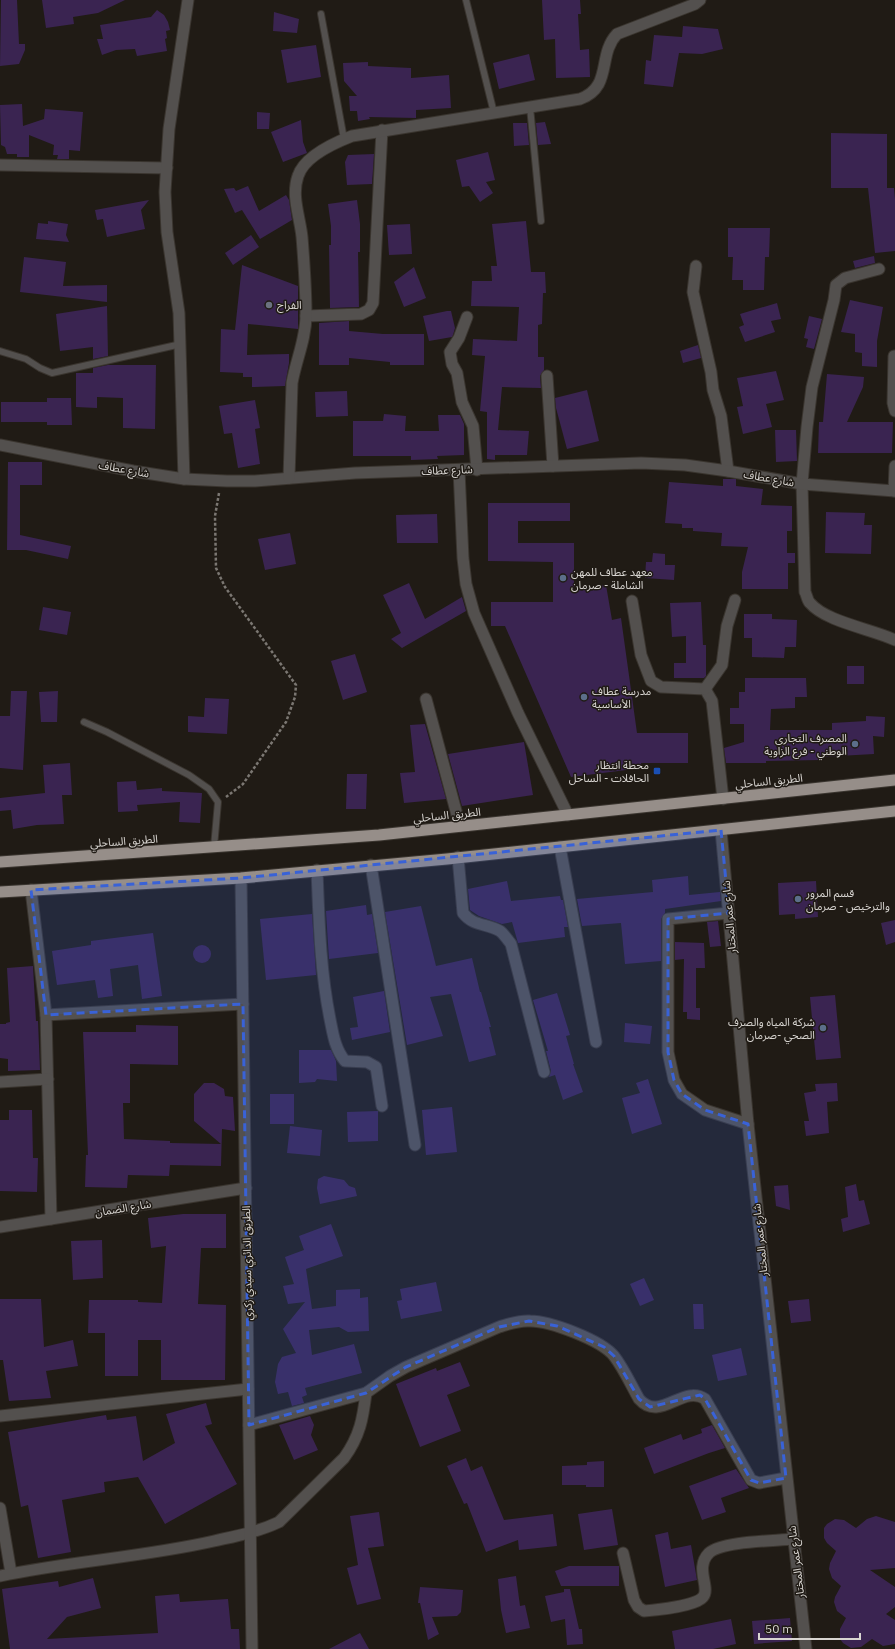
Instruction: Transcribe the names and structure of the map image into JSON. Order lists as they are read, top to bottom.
{
  "streets": {
    "highway": ["الطريق الساحلي"],
    "street": [
      "شارع عطاف",
      "شارع عمر المختار",
      "شارع الضمان",
      "الطريق الدائري سيدي زكري"
    ]
  },
  "crossings": [
    ["شارع الضمان", "الطريق الدائري سيدي زكري"]
  ],
  "places": {
    "other": [
      "الفراح",
      "معهد عطاف للمهن الشاملة - صرمان",
      "مدرسة عطاف الأساسية",
      "المصرف التجاري الوطني - فرع الزاوية",
      "قسم المرور والترخيص - صرمان",
      "شركة المياه والصرف الصحي -صرمان"
    ],
    "transit": ["محطة انتظار الحافلات - الساحل"]
  },
  "scale_bar": "50 m"
}
